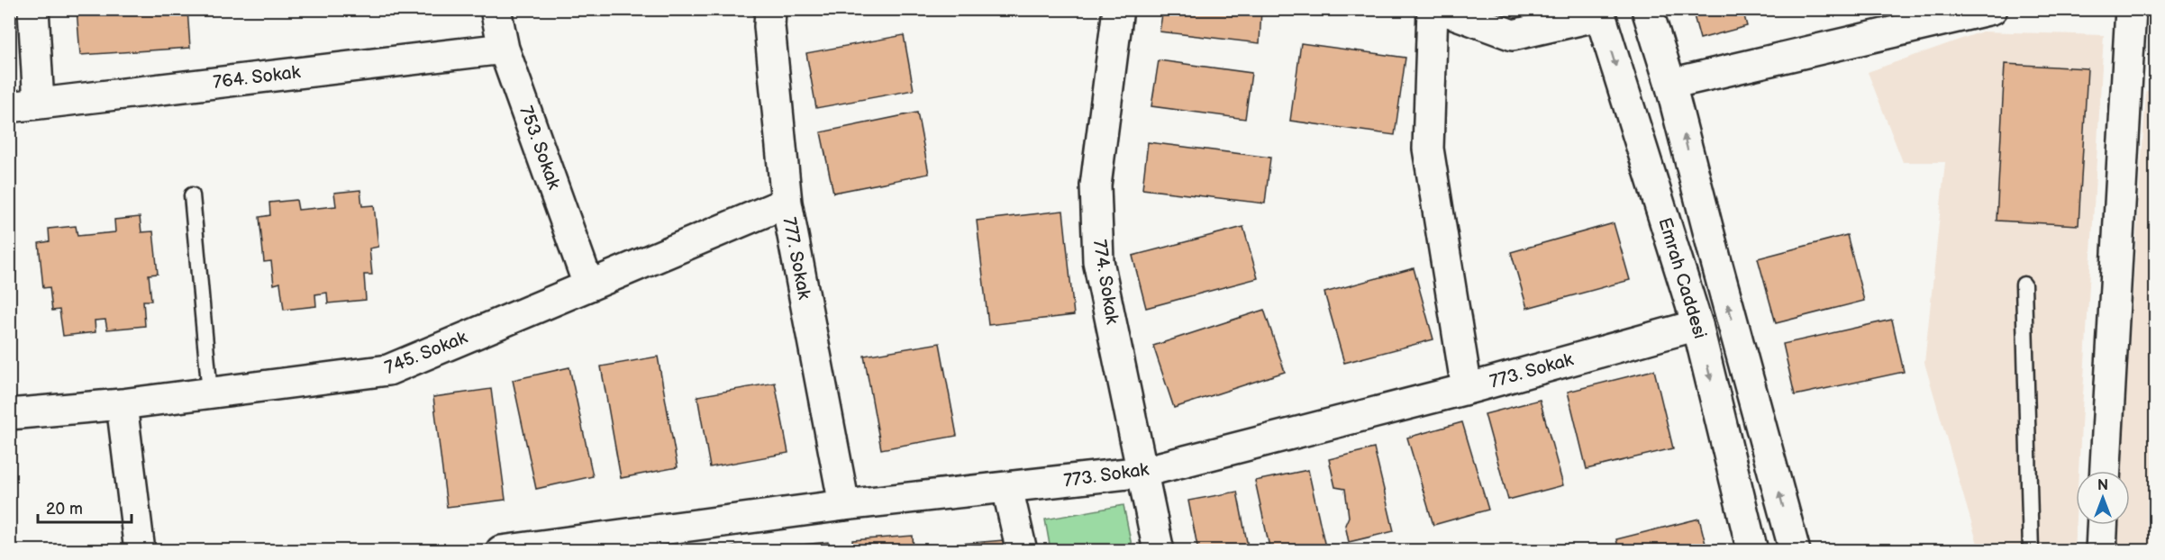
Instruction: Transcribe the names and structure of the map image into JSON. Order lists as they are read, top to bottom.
{
  "streets": {
    "street": [
      "764. Sokak",
      "753. Sokak",
      "777. Sokak",
      "Emrah Caddesi",
      "774. Sokak",
      "745. Sokak",
      "773. Sokak"
    ]
  },
  "crossings": [
    ["764. Sokak", "753. Sokak"],
    ["753. Sokak", "745. Sokak"],
    ["777. Sokak", "745. Sokak"],
    ["777. Sokak", "773. Sokak"],
    ["Emrah Caddesi", "773. Sokak"],
    ["774. Sokak", "773. Sokak"]
  ],
  "scale_bar": "20 m",
  "north": "top"
}
